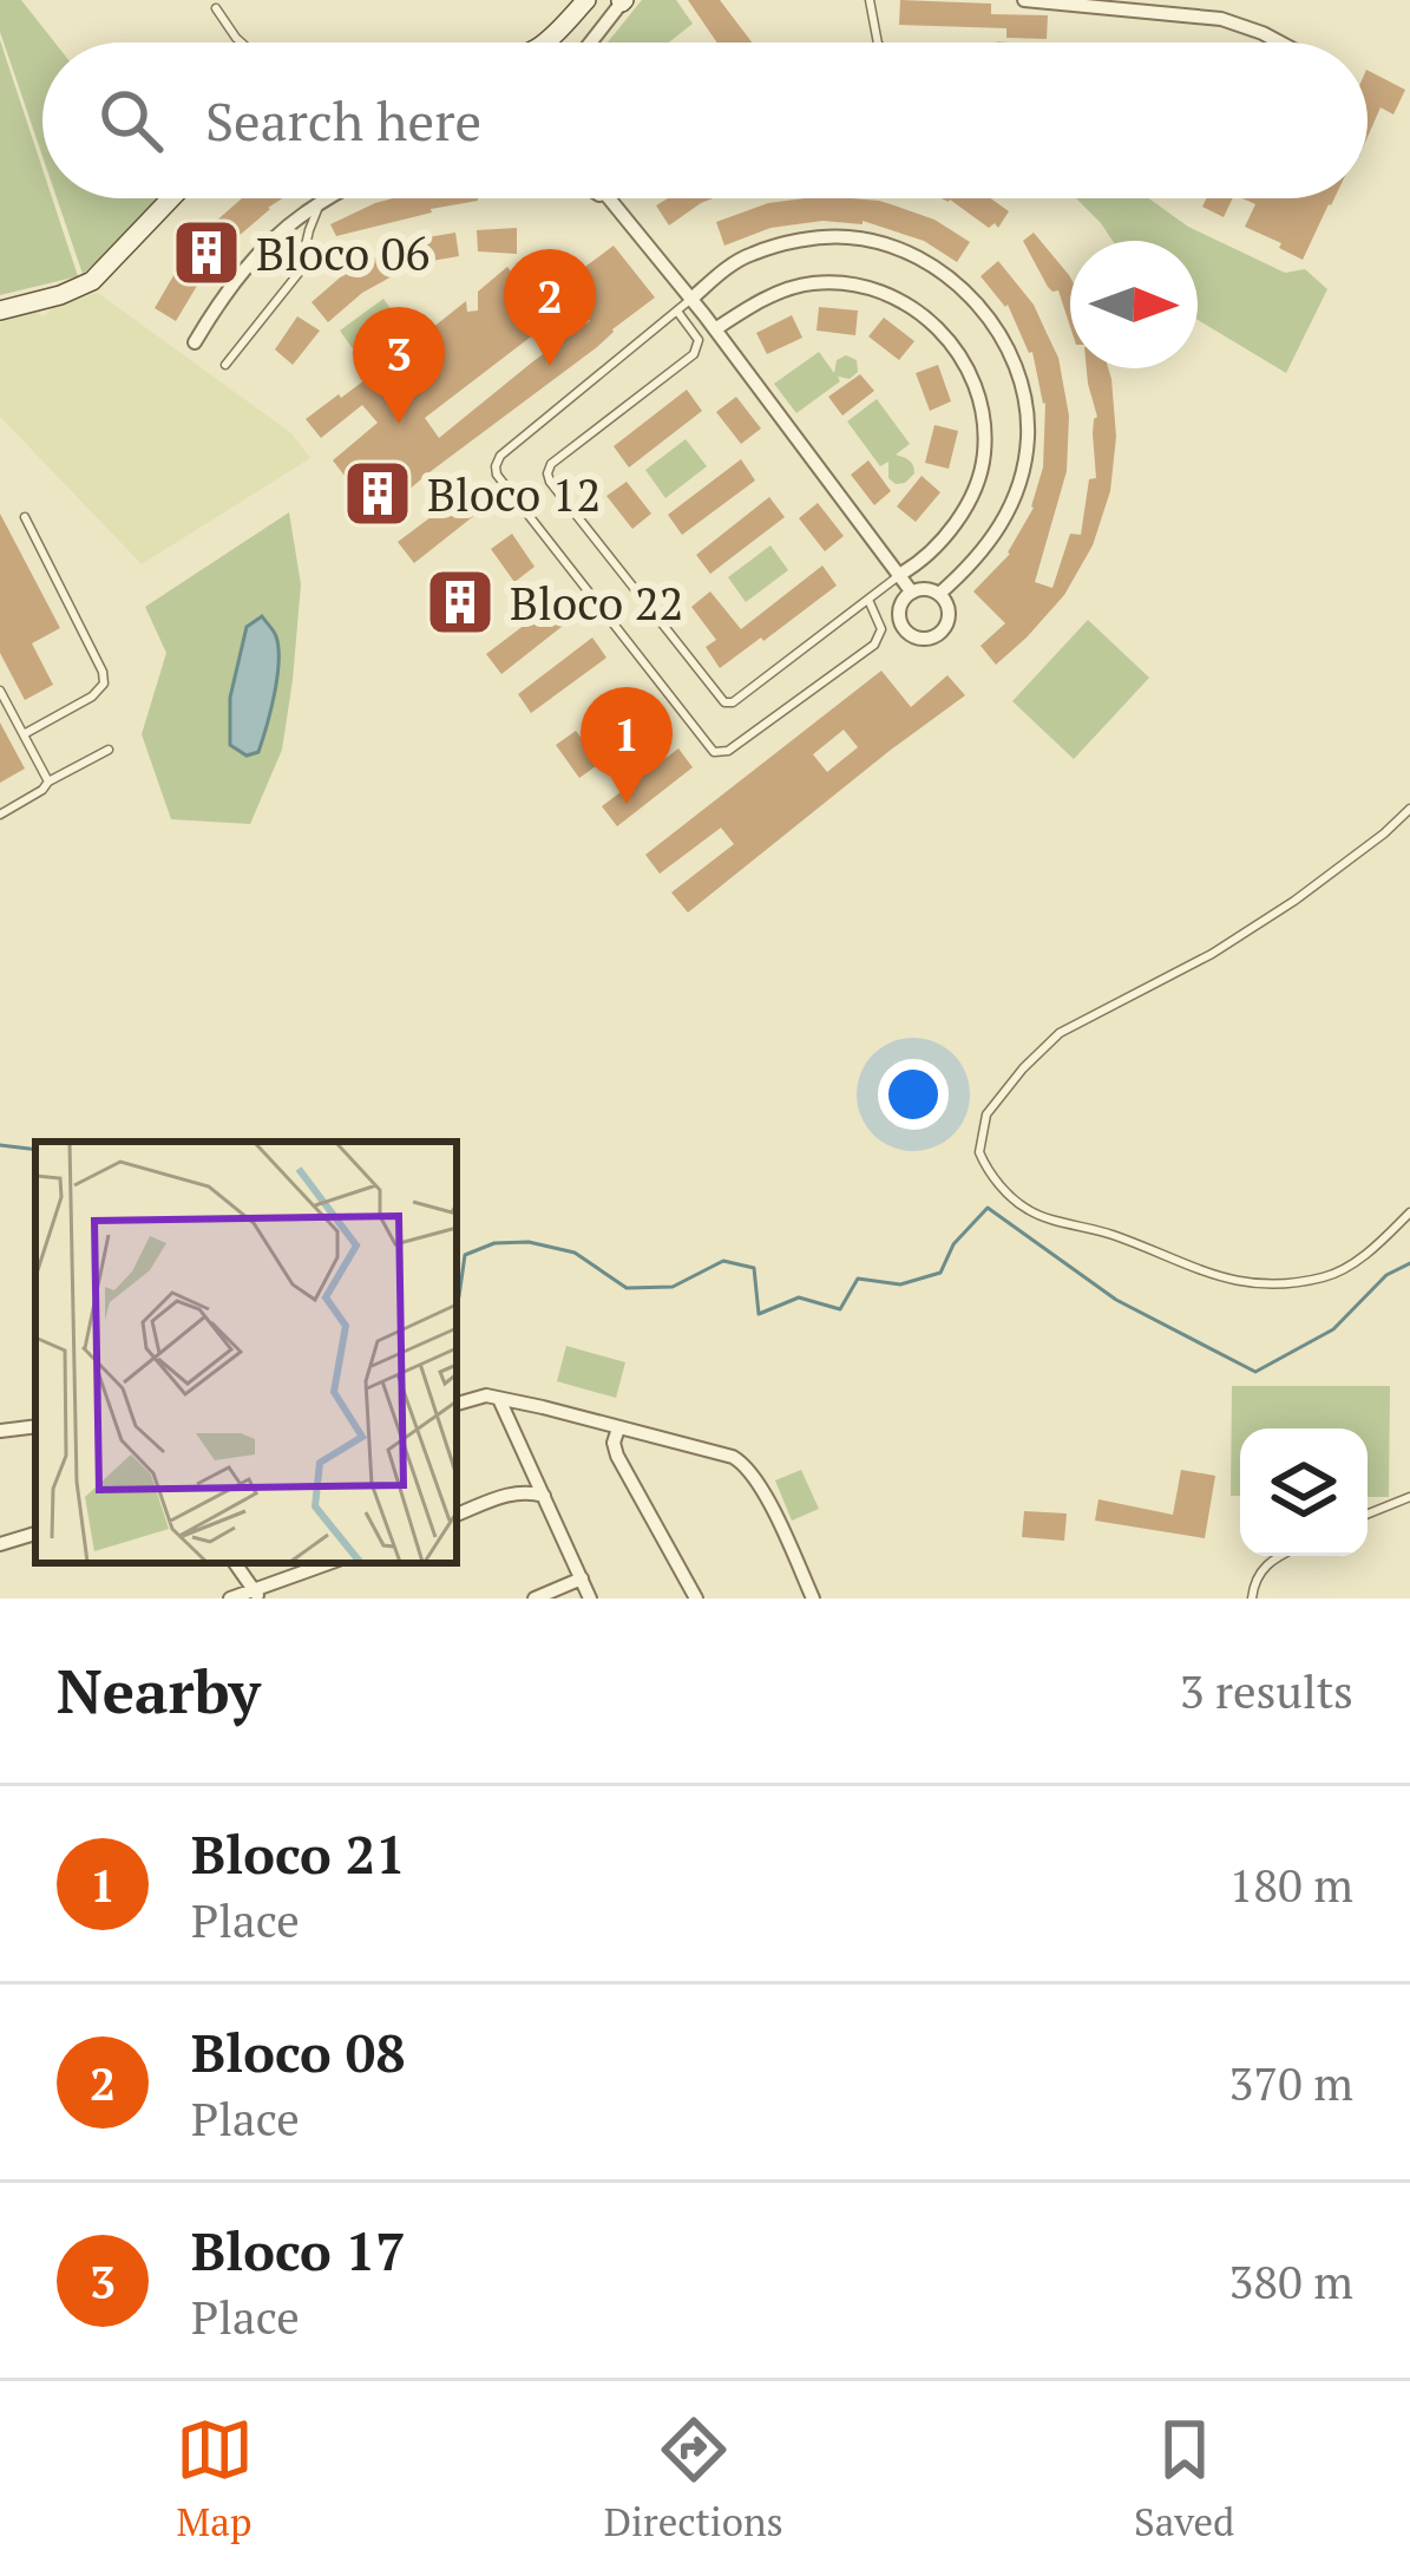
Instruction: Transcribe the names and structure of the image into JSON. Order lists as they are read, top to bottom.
{
  "places": {
    "building": ["Bloco 06", "Bloco 12", "Bloco 22"]
  },
  "north": "right",
  "page": {
    "search": "Search here",
    "pins": ["2", "3", "1"],
    "heading": ["Nearby", "3 results"],
    "list": [
      {
        "mark": "1",
        "name": "Bloco 21",
        "note": "Place",
        "value": "180 m"
      },
      {
        "mark": "2",
        "name": "Bloco 08",
        "note": "Place",
        "value": "370 m"
      },
      {
        "mark": "3",
        "name": "Bloco 17",
        "note": "Place",
        "value": "380 m"
      }
    ],
    "nav": ["Map", "Directions", "Saved"]
  }
}
